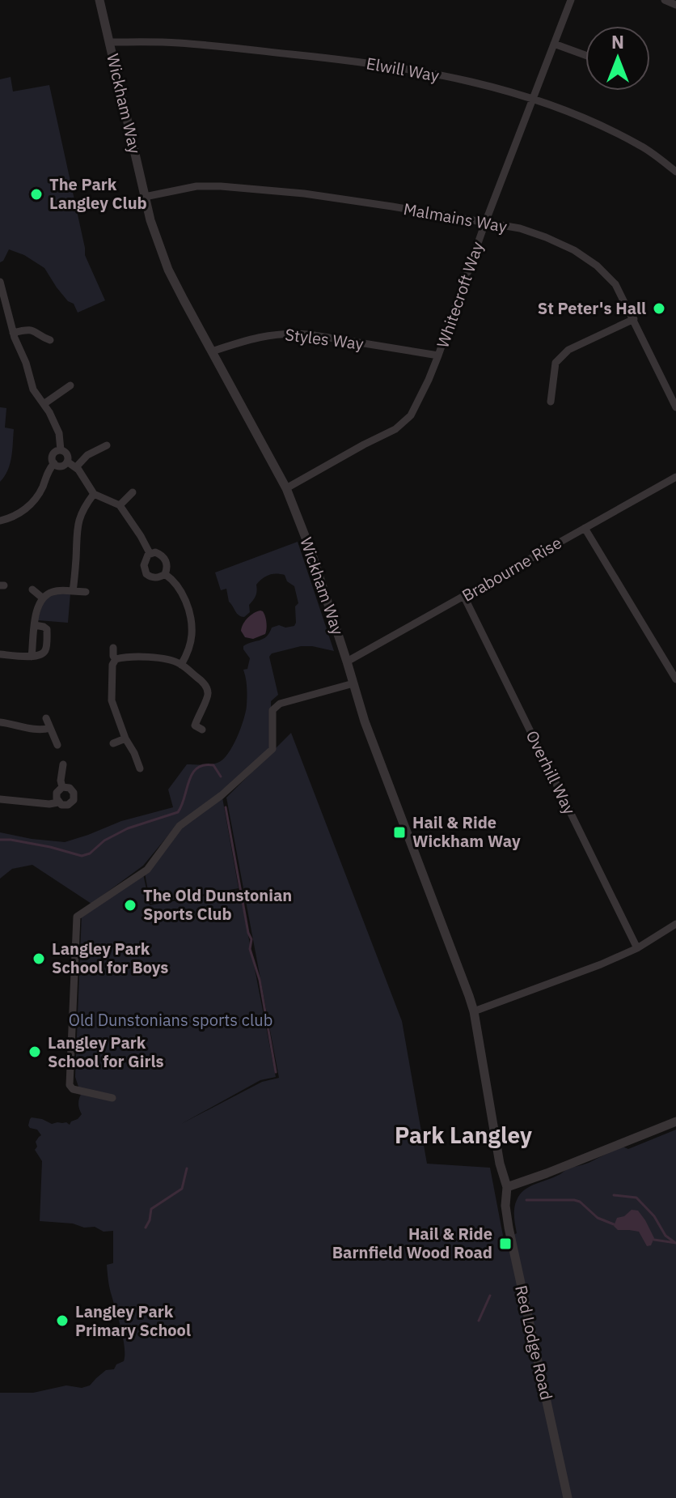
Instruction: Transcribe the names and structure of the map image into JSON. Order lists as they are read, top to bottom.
{
  "streets": {
    "street": [
      "Elwill Way",
      "Wickham Way",
      "Malmains Way",
      "Whitecroft Way",
      "Styles Way",
      "Brabourne Rise",
      "Overhill Way",
      "Red Lodge Road"
    ]
  },
  "crossings": [
    ["Elwill Way", "Wickham Way"],
    ["Elwill Way", "Whitecroft Way"],
    ["Wickham Way", "Malmains Way"],
    ["Wickham Way", "Whitecroft Way"],
    ["Wickham Way", "Styles Way"],
    ["Wickham Way", "Brabourne Rise"],
    ["Wickham Way", "Red Lodge Road"],
    ["Malmains Way", "Whitecroft Way"],
    ["Whitecroft Way", "Styles Way"],
    ["Brabourne Rise", "Overhill Way"]
  ],
  "districts": ["Park Langley"],
  "parks": ["Old Dunstonians sports club"],
  "places": {
    "other": [
      "The Park Langley Club",
      "St Peter's Hall",
      "The Old Dunstonian Sports Club",
      "Langley Park School for Boys",
      "Langley Park School for Girls",
      "Langley Park Primary School"
    ],
    "transit": ["Hail & Ride Wickham Way", "Hail & Ride Barnfield Wood Road"]
  },
  "north": "top"
}
